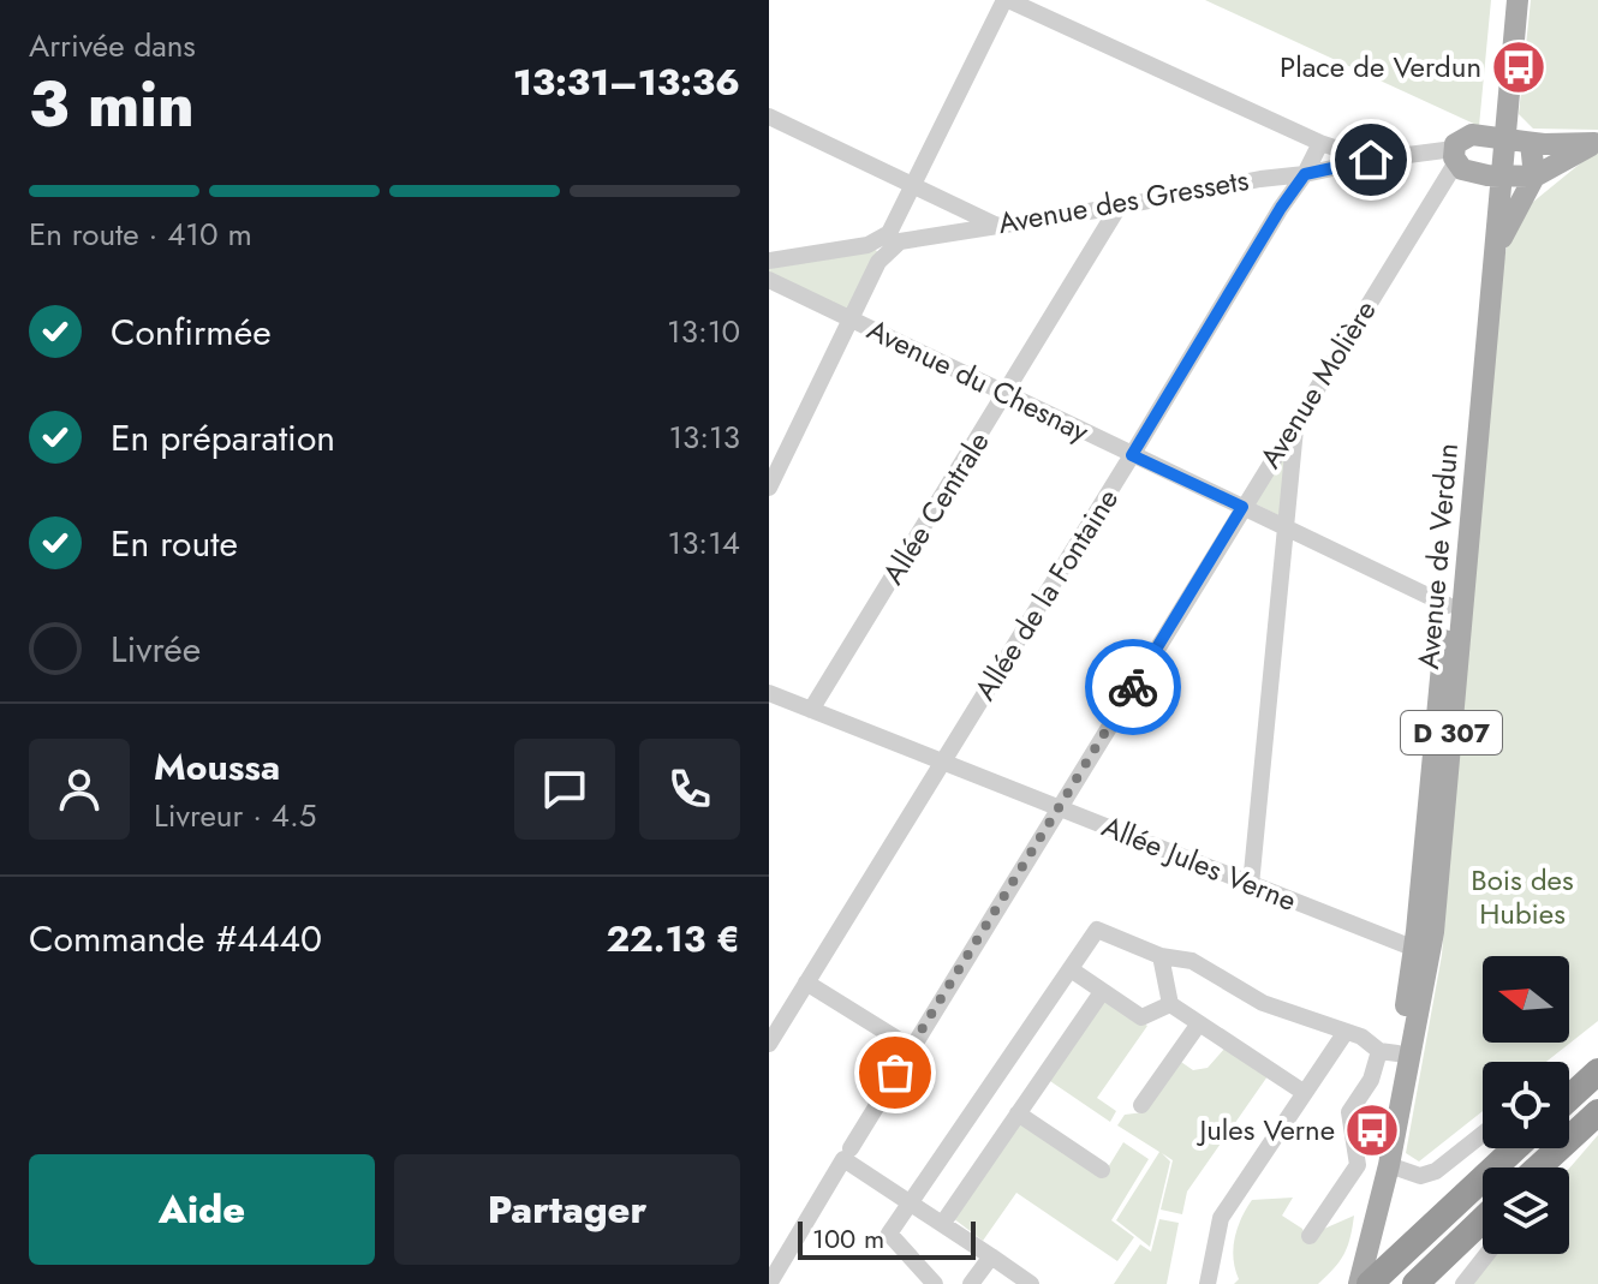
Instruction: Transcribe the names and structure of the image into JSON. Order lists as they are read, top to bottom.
{
  "streets": {
    "main road": ["Avenue de Verdun", "D 307"],
    "street": [
      "Avenue des Gressets",
      "Avenue du Chesnay",
      "Avenue Molière",
      "Allée Centrale",
      "Allée de la Fontaine",
      "Allée Jules Verne"
    ]
  },
  "crossings": [
    ["Avenue des Gressets", "Avenue du Chesnay"],
    ["Avenue des Gressets", "Avenue Molière"],
    ["Avenue des Gressets", "Allée Centrale"],
    ["Avenue des Gressets", "Allée de la Fontaine"],
    ["Avenue du Chesnay", "Avenue Molière"],
    ["Avenue du Chesnay", "Allée Centrale"],
    ["Avenue du Chesnay", "Avenue de Verdun"],
    ["Avenue du Chesnay", "Allée de la Fontaine"],
    ["Avenue Molière", "Allée Jules Verne"],
    ["Allée Centrale", "Allée Jules Verne"],
    ["Avenue de Verdun", "Allée Jules Verne"],
    ["Allée de la Fontaine", "Allée Jules Verne"]
  ],
  "parks": ["Bois des Hubies"],
  "places": {
    "bus stop": ["Place de Verdun", "Jules Verne"]
  },
  "scale_bar": "100 m",
  "north": "left",
  "page": {
    "heading": ["3 min", "Arrivée dans", "13:31–13:36"],
    "panel": [
      "Moussa",
      "Livreur · 4.5",
      "Commande #4440",
      "22.13 €"
    ],
    "bar": "En route · 410 m",
    "list": [
      ["Confirmée", "13:10"],
      ["En préparation", "13:13"],
      ["En route", "13:14"],
      "Livrée"
    ],
    "buttons": ["Aide", "Partager"],
    "scale": "100 m"
  }
}
